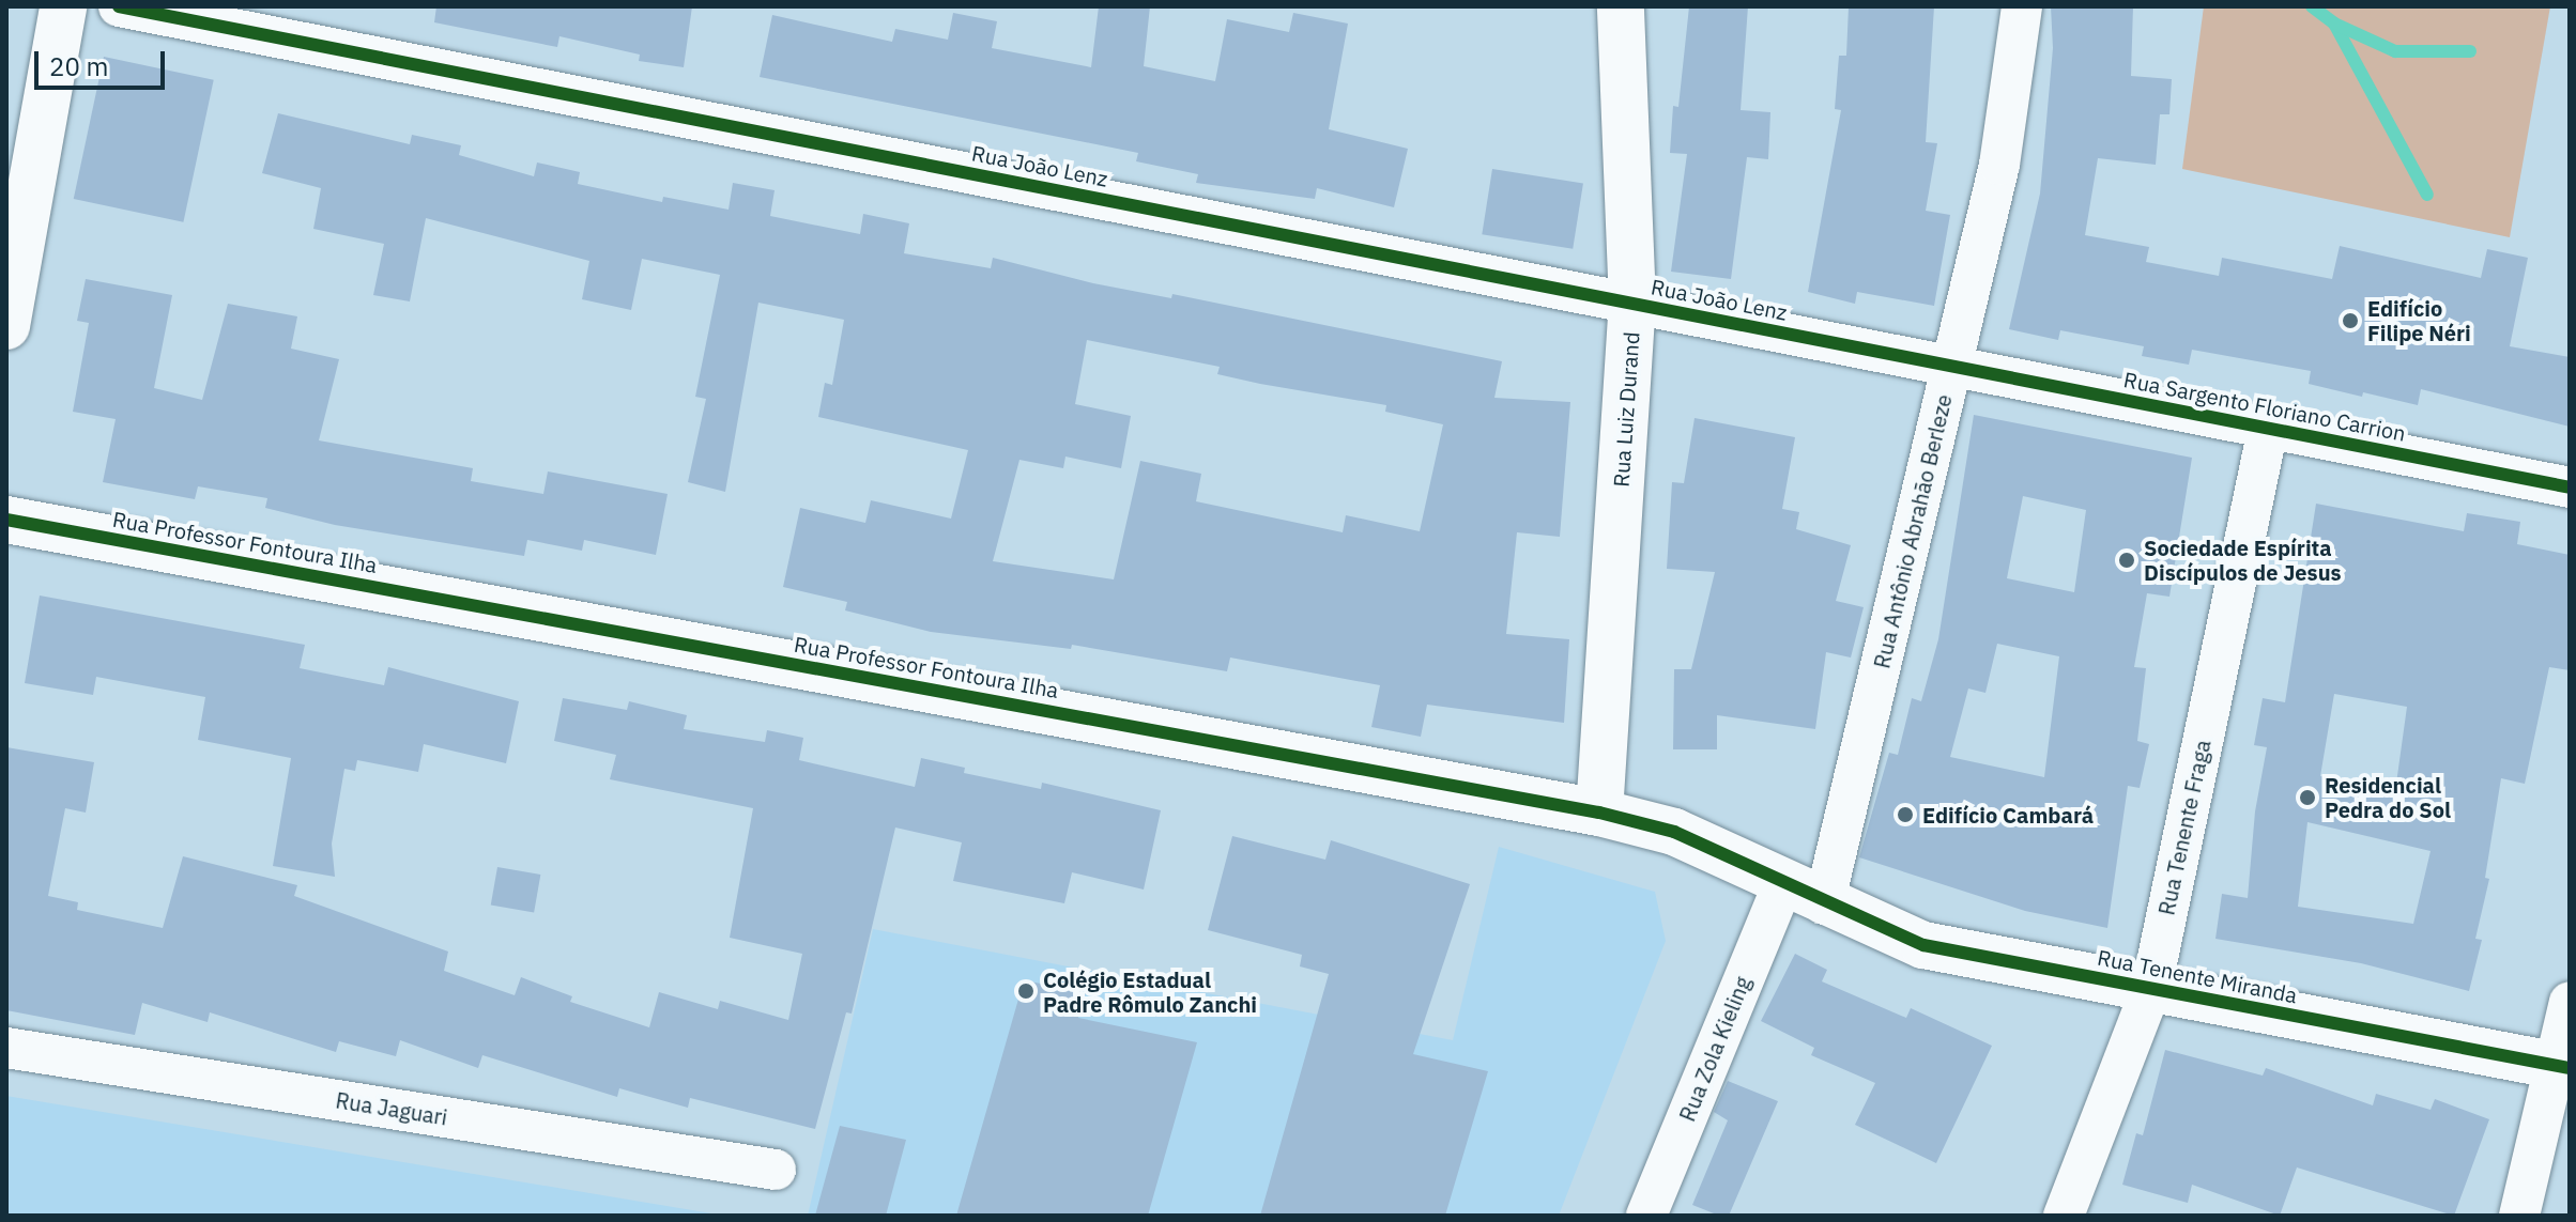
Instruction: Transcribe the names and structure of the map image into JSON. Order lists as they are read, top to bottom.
{
  "streets": {
    "street": [
      "Rua João Lenz",
      "Rua Sargento Floriano Carrion",
      "Rua Luiz Durand",
      "Rua Antônio Abrahão Berleze",
      "Rua Professor Fontoura Ilha",
      "Rua Tenente Fraga",
      "Rua Tenente Miranda",
      "Rua Zola Kieling",
      "Rua Jaguari"
    ]
  },
  "crossings": [
    ["Rua João Lenz", "Rua Sargento Floriano Carrion"],
    ["Rua João Lenz", "Rua Luiz Durand"],
    ["Rua João Lenz", "Rua Antônio Abrahão Berleze"],
    ["Rua Sargento Floriano Carrion", "Rua Antônio Abrahão Berleze"],
    ["Rua Sargento Floriano Carrion", "Rua Tenente Fraga"],
    ["Rua Luiz Durand", "Rua Professor Fontoura Ilha"],
    ["Rua Antônio Abrahão Berleze", "Rua Professor Fontoura Ilha"],
    ["Rua Antônio Abrahão Berleze", "Rua Tenente Miranda"],
    ["Rua Professor Fontoura Ilha", "Rua Tenente Miranda"],
    ["Rua Professor Fontoura Ilha", "Rua Zola Kieling"],
    ["Rua Tenente Fraga", "Rua Tenente Miranda"]
  ],
  "places": [
    "Edifício Filipe Néri",
    "Sociedade Espírita Discípulos de Jesus",
    "Residencial Pedra do Sol",
    "Edifício Cambará",
    "Colégio Estadual Padre Rômulo Zanchi"
  ],
  "scale_bar": "20 m"
}
